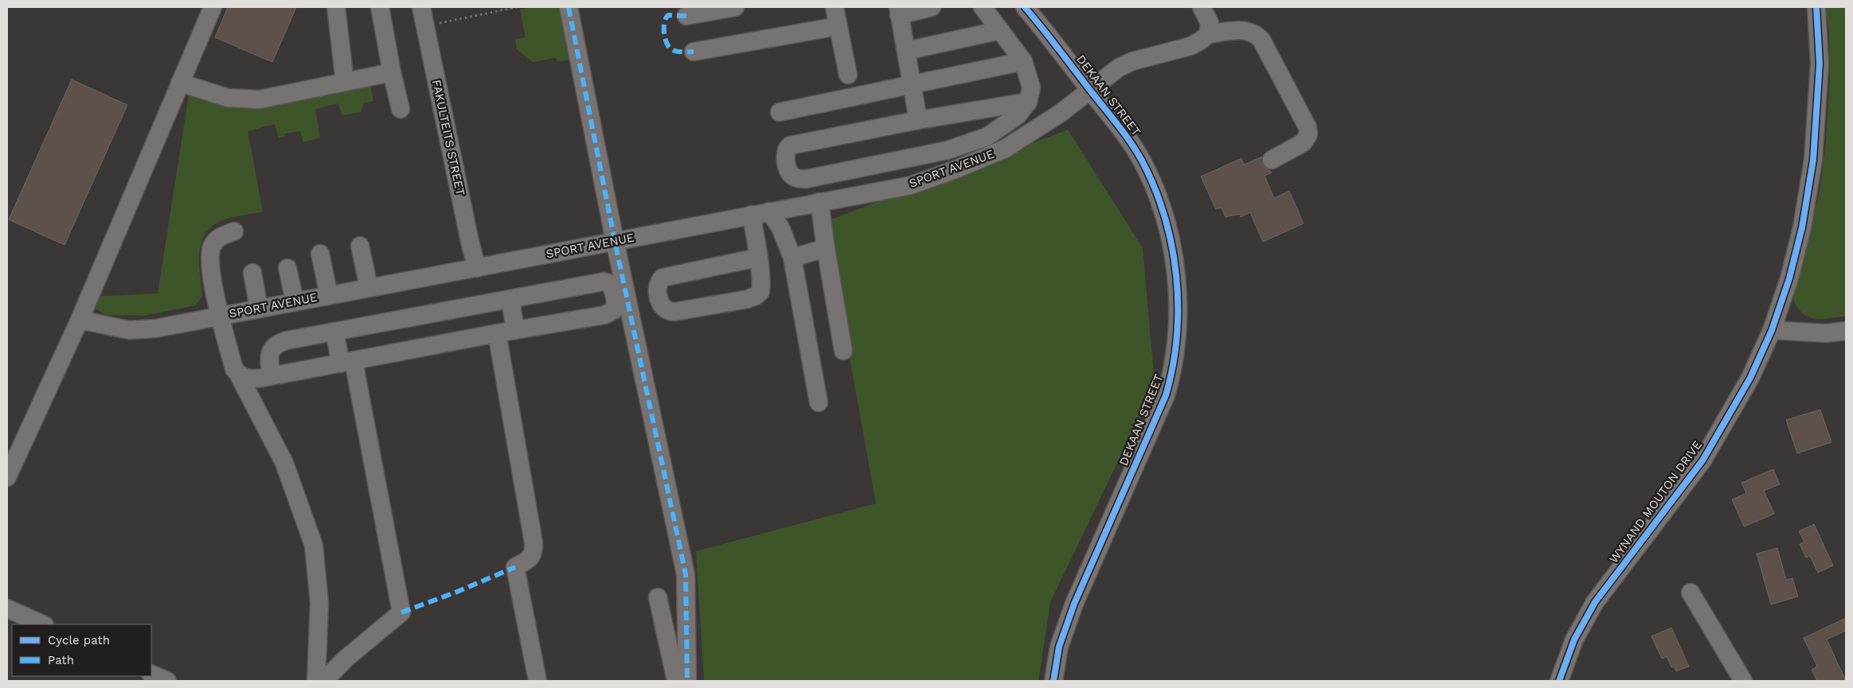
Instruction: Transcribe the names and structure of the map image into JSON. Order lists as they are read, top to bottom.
{
  "streets": {
    "street": [
      "DEKAAN STREET",
      "FAKULTEITS STREET",
      "SPORT AVENUE",
      "WYNAND MOUTON DRIVE"
    ]
  },
  "crossings": [
    ["DEKAAN STREET", "SPORT AVENUE"],
    ["FAKULTEITS STREET", "SPORT AVENUE"]
  ],
  "legend": ["Cycle path", "Path"]
}
